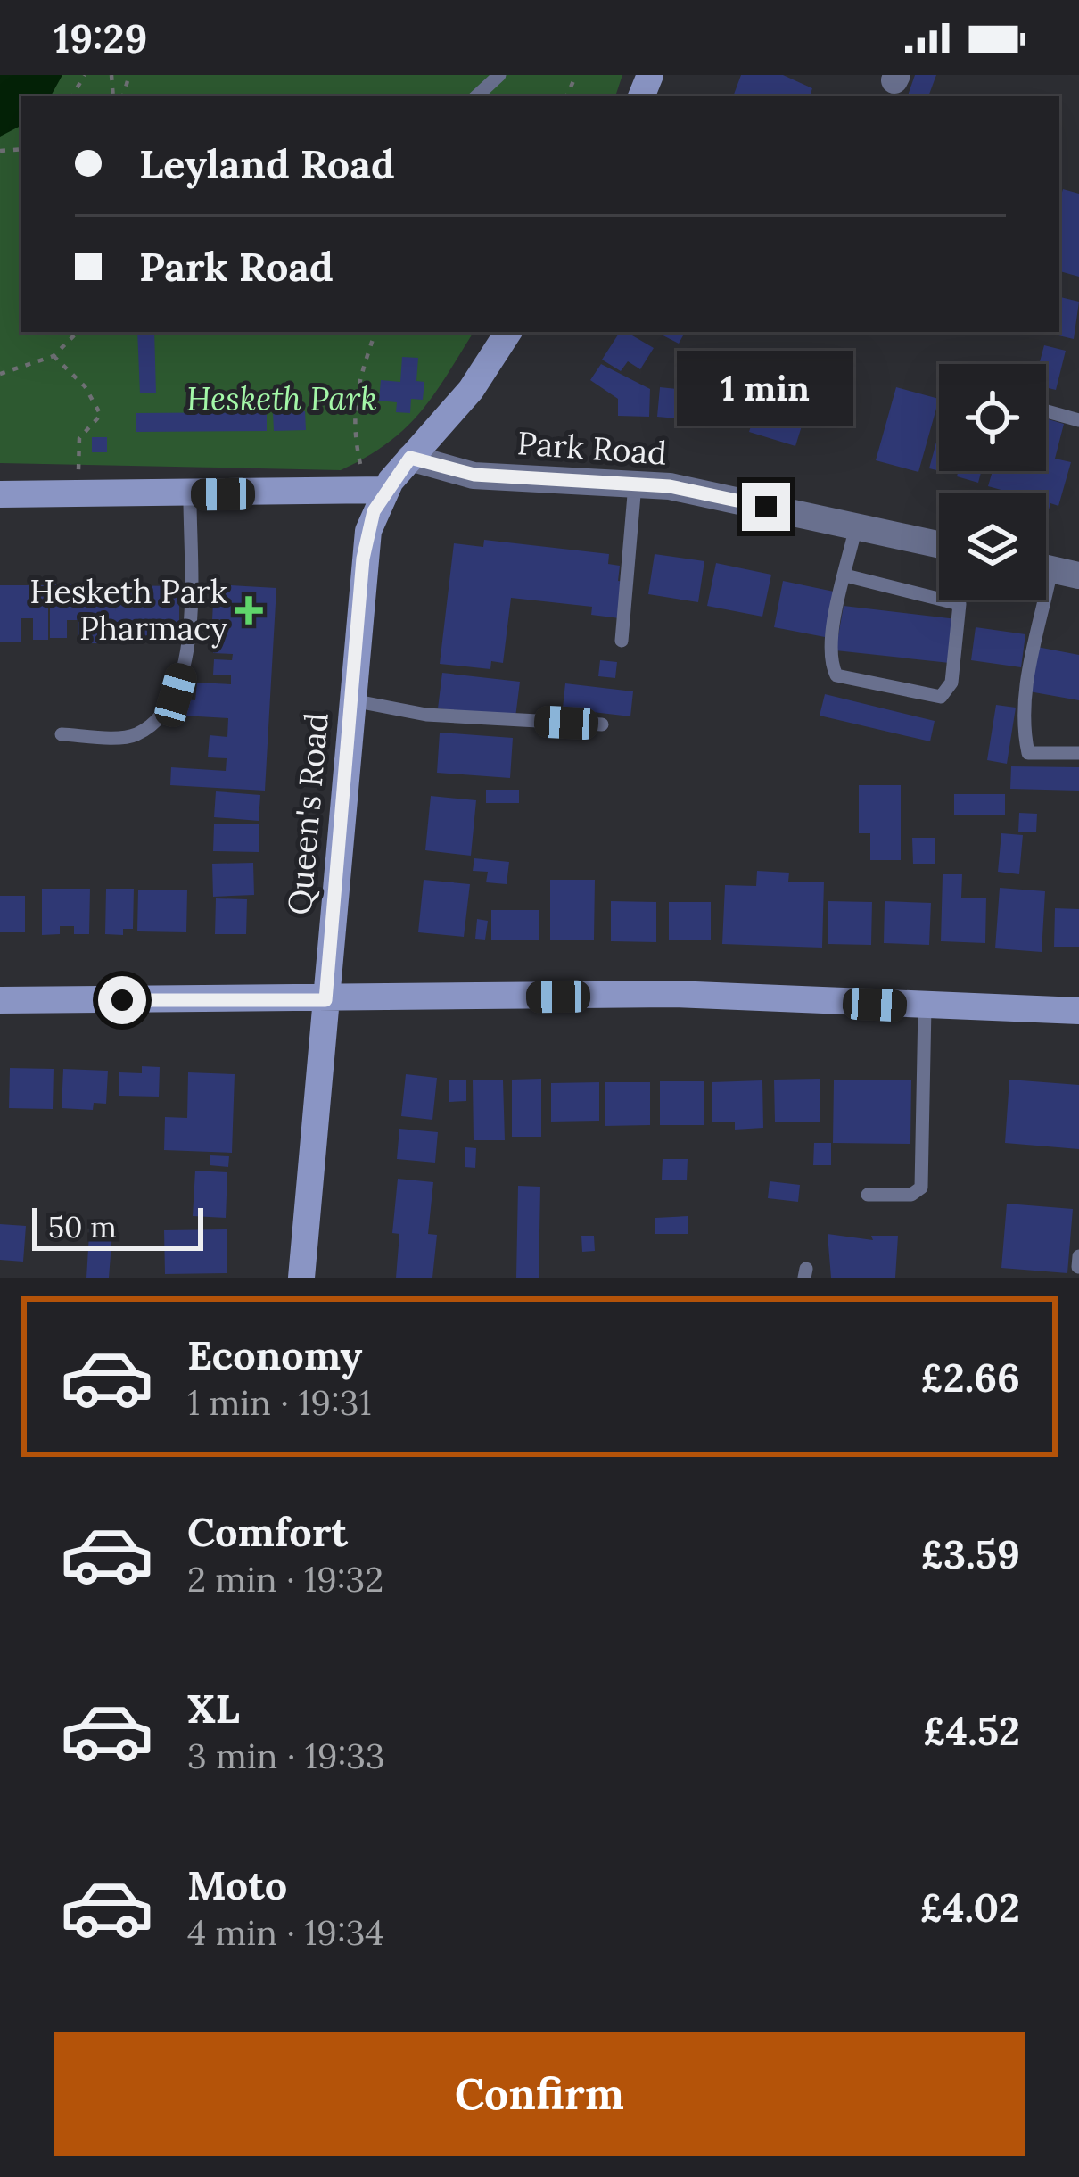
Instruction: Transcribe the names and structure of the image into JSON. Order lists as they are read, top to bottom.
{
  "streets": {
    "street": ["Park Road", "Queen's Road"]
  },
  "crossings": [
    ["Park Road", "Queen's Road"]
  ],
  "parks": ["Hesketh Park"],
  "places": {
    "health": ["Hesketh Park Pharmacy"]
  },
  "scale_bar": "50 m",
  "page": {
    "status": "19:29",
    "banner": ["Leyland Road", "Park Road"],
    "bubble": "1 min",
    "scale": "50 m",
    "list": [
      {
        "name": "Economy",
        "note": "1 min · 19:31",
        "value": "£2.66"
      },
      {
        "name": "Comfort",
        "note": "2 min · 19:32",
        "value": "£3.59"
      },
      {
        "name": "XL",
        "note": "3 min · 19:33",
        "value": "£4.52"
      },
      {
        "name": "Moto",
        "note": "4 min · 19:34",
        "value": "£4.02"
      }
    ],
    "buttons": "Confirm"
  }
}
